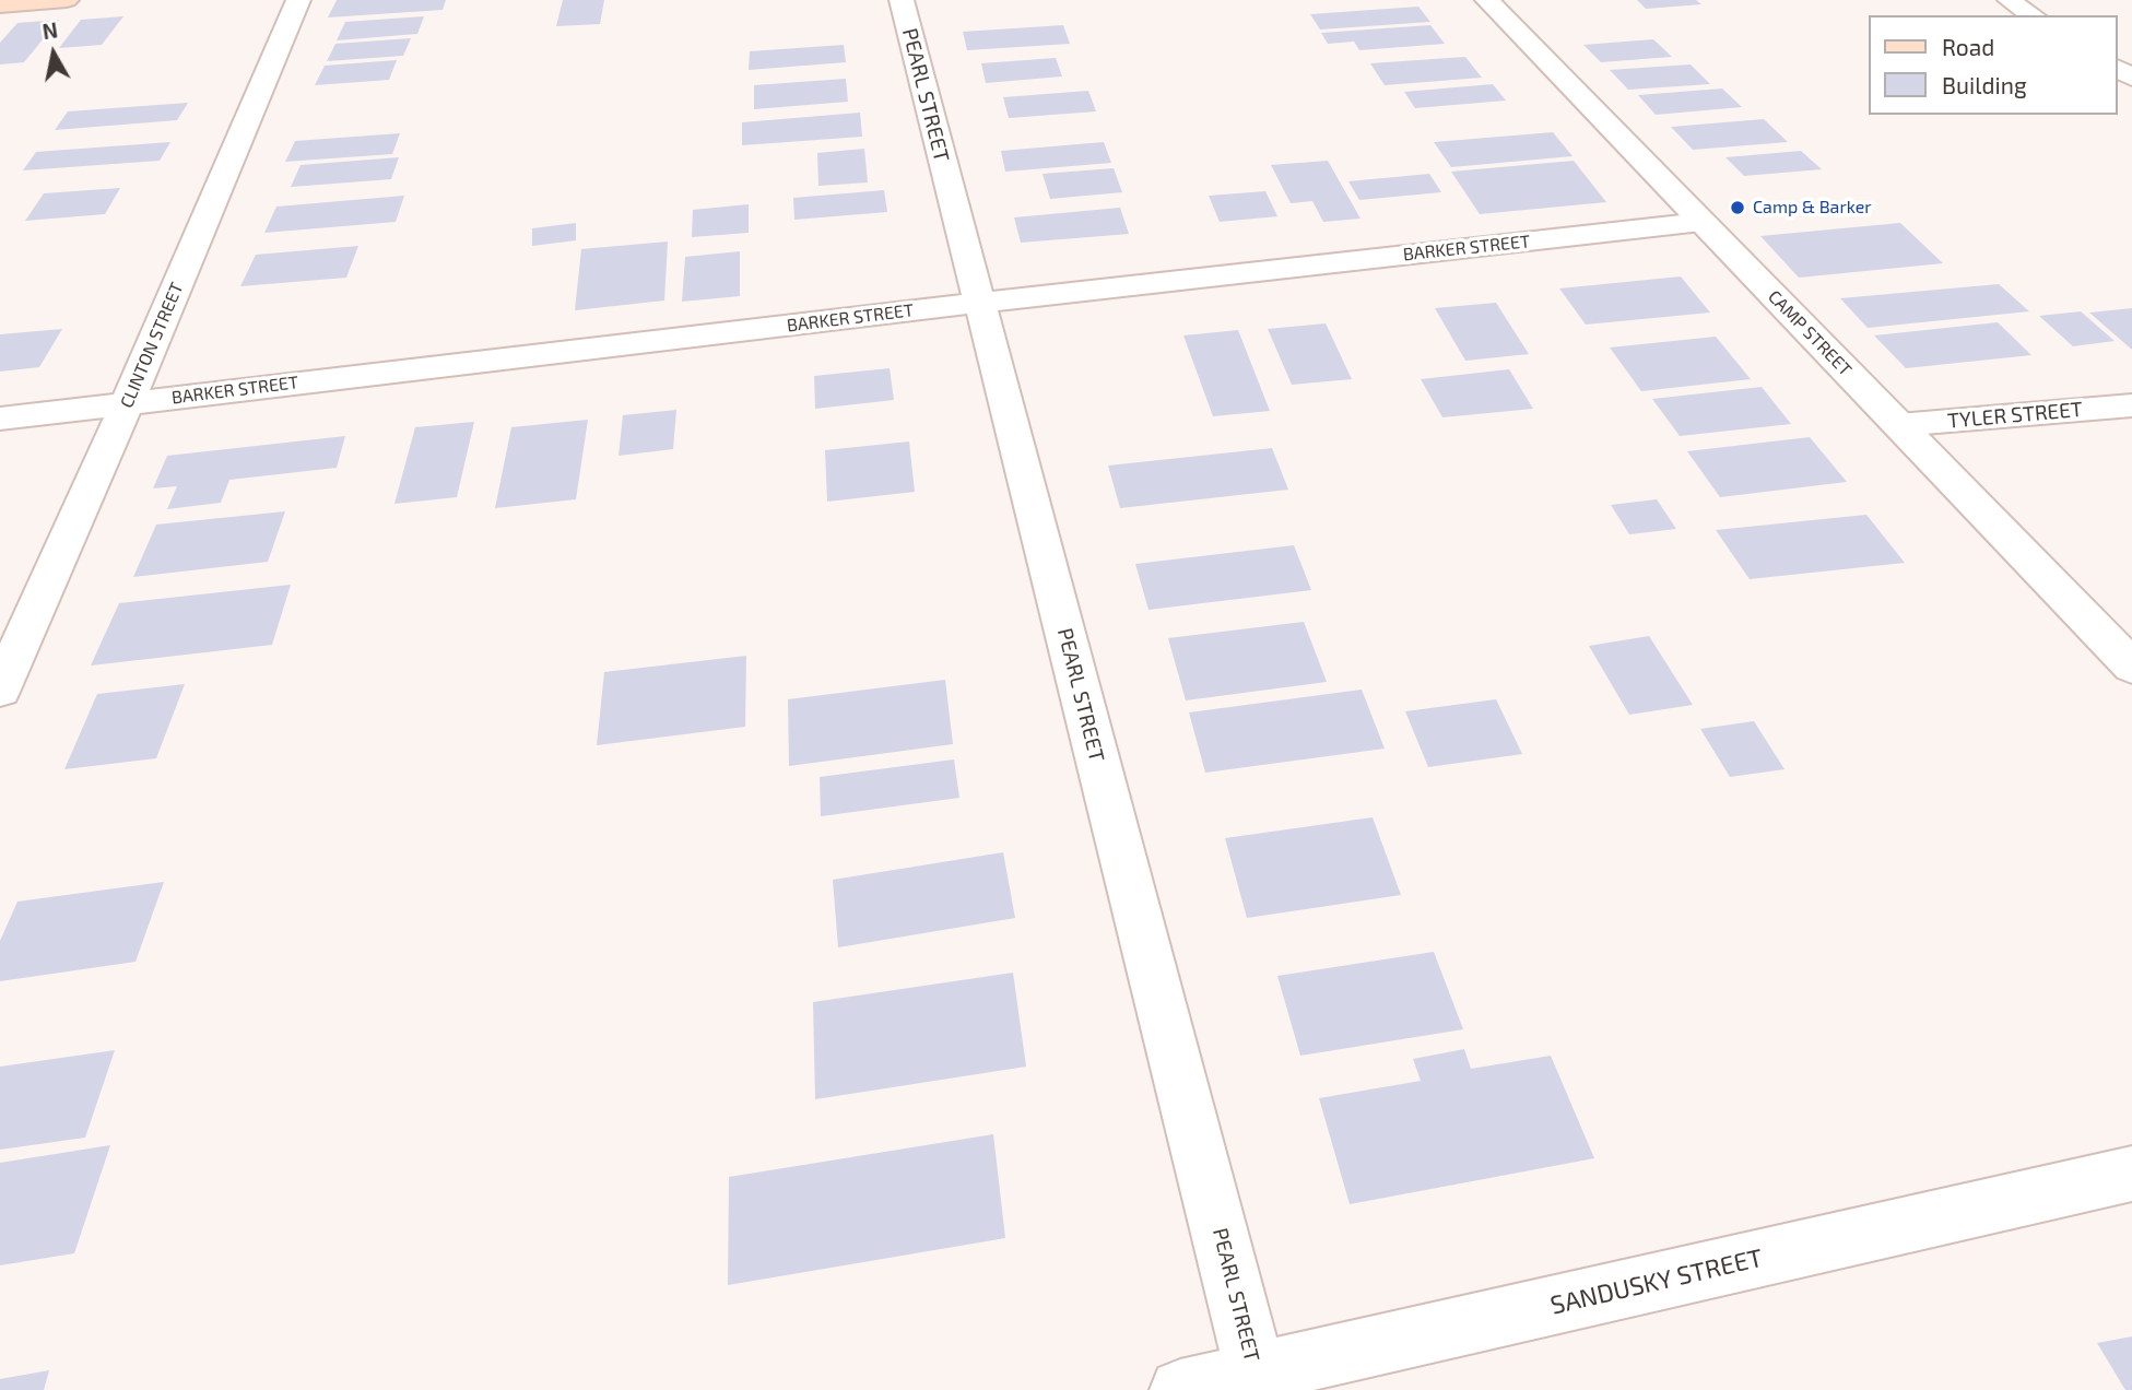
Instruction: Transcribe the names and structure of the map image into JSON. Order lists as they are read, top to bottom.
{
  "streets": {
    "street": [
      "PEARL STREET",
      "BARKER STREET",
      "CAMP STREET",
      "CLINTON STREET",
      "TYLER STREET",
      "SANDUSKY STREET"
    ]
  },
  "crossings": [
    ["PEARL STREET", "BARKER STREET"],
    ["PEARL STREET", "SANDUSKY STREET"],
    ["BARKER STREET", "CAMP STREET"],
    ["BARKER STREET", "CLINTON STREET"],
    ["CAMP STREET", "TYLER STREET"]
  ],
  "places": ["Camp & Barker"],
  "legend": ["Road", "Building"],
  "north": "top"
}
